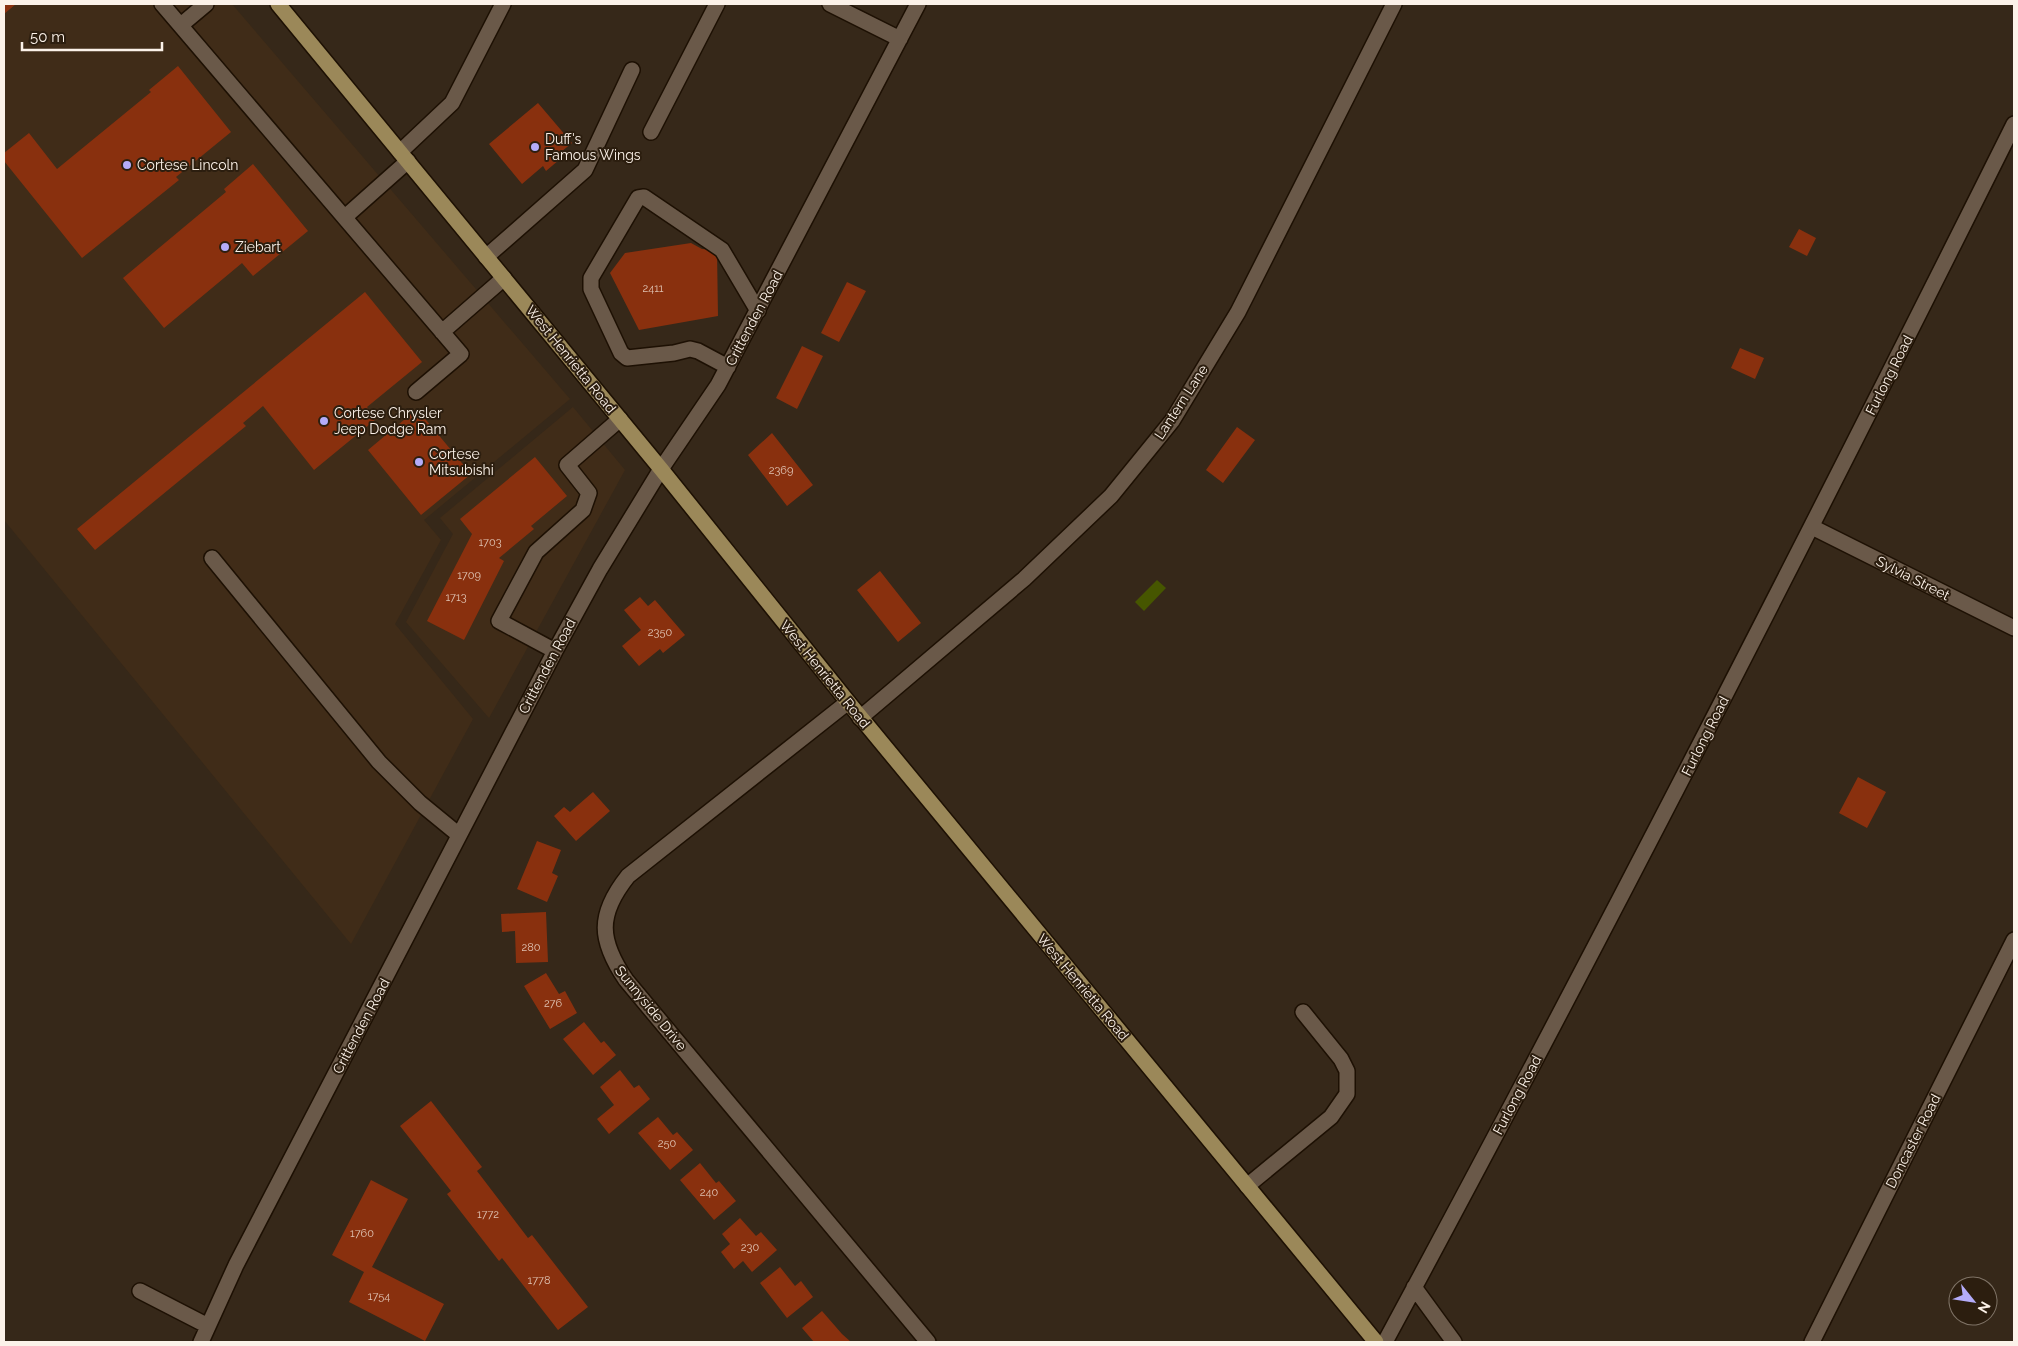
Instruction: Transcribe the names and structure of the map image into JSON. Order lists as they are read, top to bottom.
{
  "streets": {
    "main road": ["West Henrietta Road"],
    "street": [
      "Crittenden Road",
      "Furlong Road",
      "Lantern Lane",
      "Sylvia Street",
      "Sunnyside Drive",
      "Doncaster Road"
    ]
  },
  "crossings": [
    ["Crittenden Road", "West Henrietta Road"],
    ["West Henrietta Road", "Lantern Lane"],
    ["West Henrietta Road", "Sunnyside Drive"],
    ["Furlong Road", "Sylvia Street"]
  ],
  "places": [
    "Duff's Famous Wings",
    "Cortese Lincoln",
    "Ziebart",
    "Cortese Chrysler Jeep Dodge Ram",
    "Cortese Mitsubishi"
  ],
  "house_numbers": [
    "2411",
    "2369",
    "1703",
    "1709",
    "1713",
    "2350",
    "280",
    "276",
    "250",
    "240",
    "1772",
    "1760",
    "230",
    "1778",
    "1754"
  ],
  "scale_bar": "50 m",
  "north": "bottom right"
}
